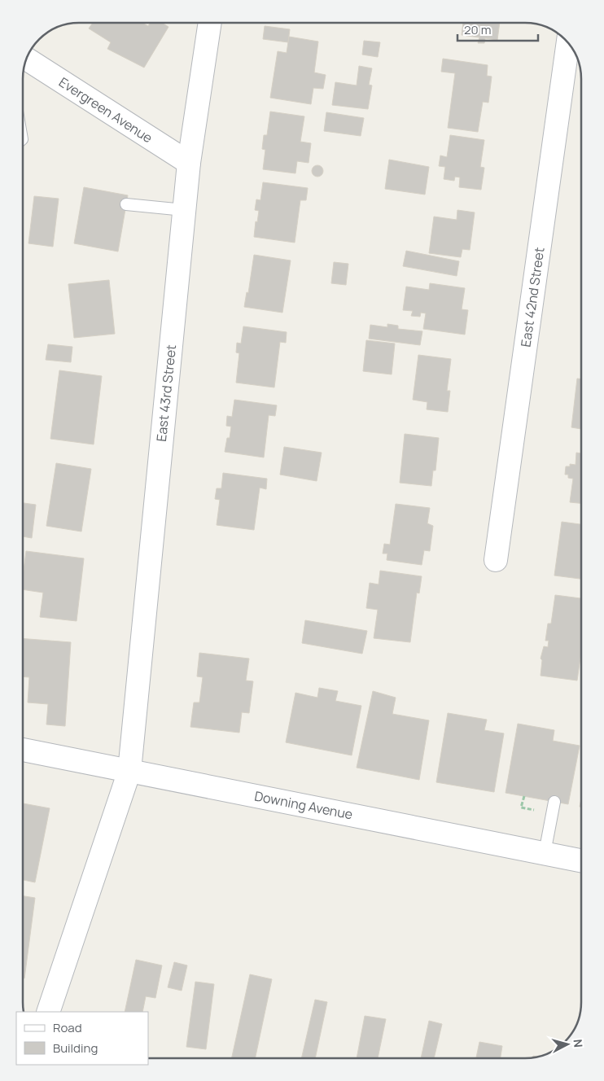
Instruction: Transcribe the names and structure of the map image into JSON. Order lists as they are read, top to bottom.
{
  "streets": {
    "street": [
      "Evergreen Avenue",
      "East 42nd Street",
      "East 43rd Street",
      "Downing Avenue"
    ]
  },
  "crossings": [
    ["Evergreen Avenue", "East 43rd Street"],
    ["East 43rd Street", "Downing Avenue"]
  ],
  "legend": ["Road", "Building"],
  "scale_bar": "20 m",
  "north": "right"
}
